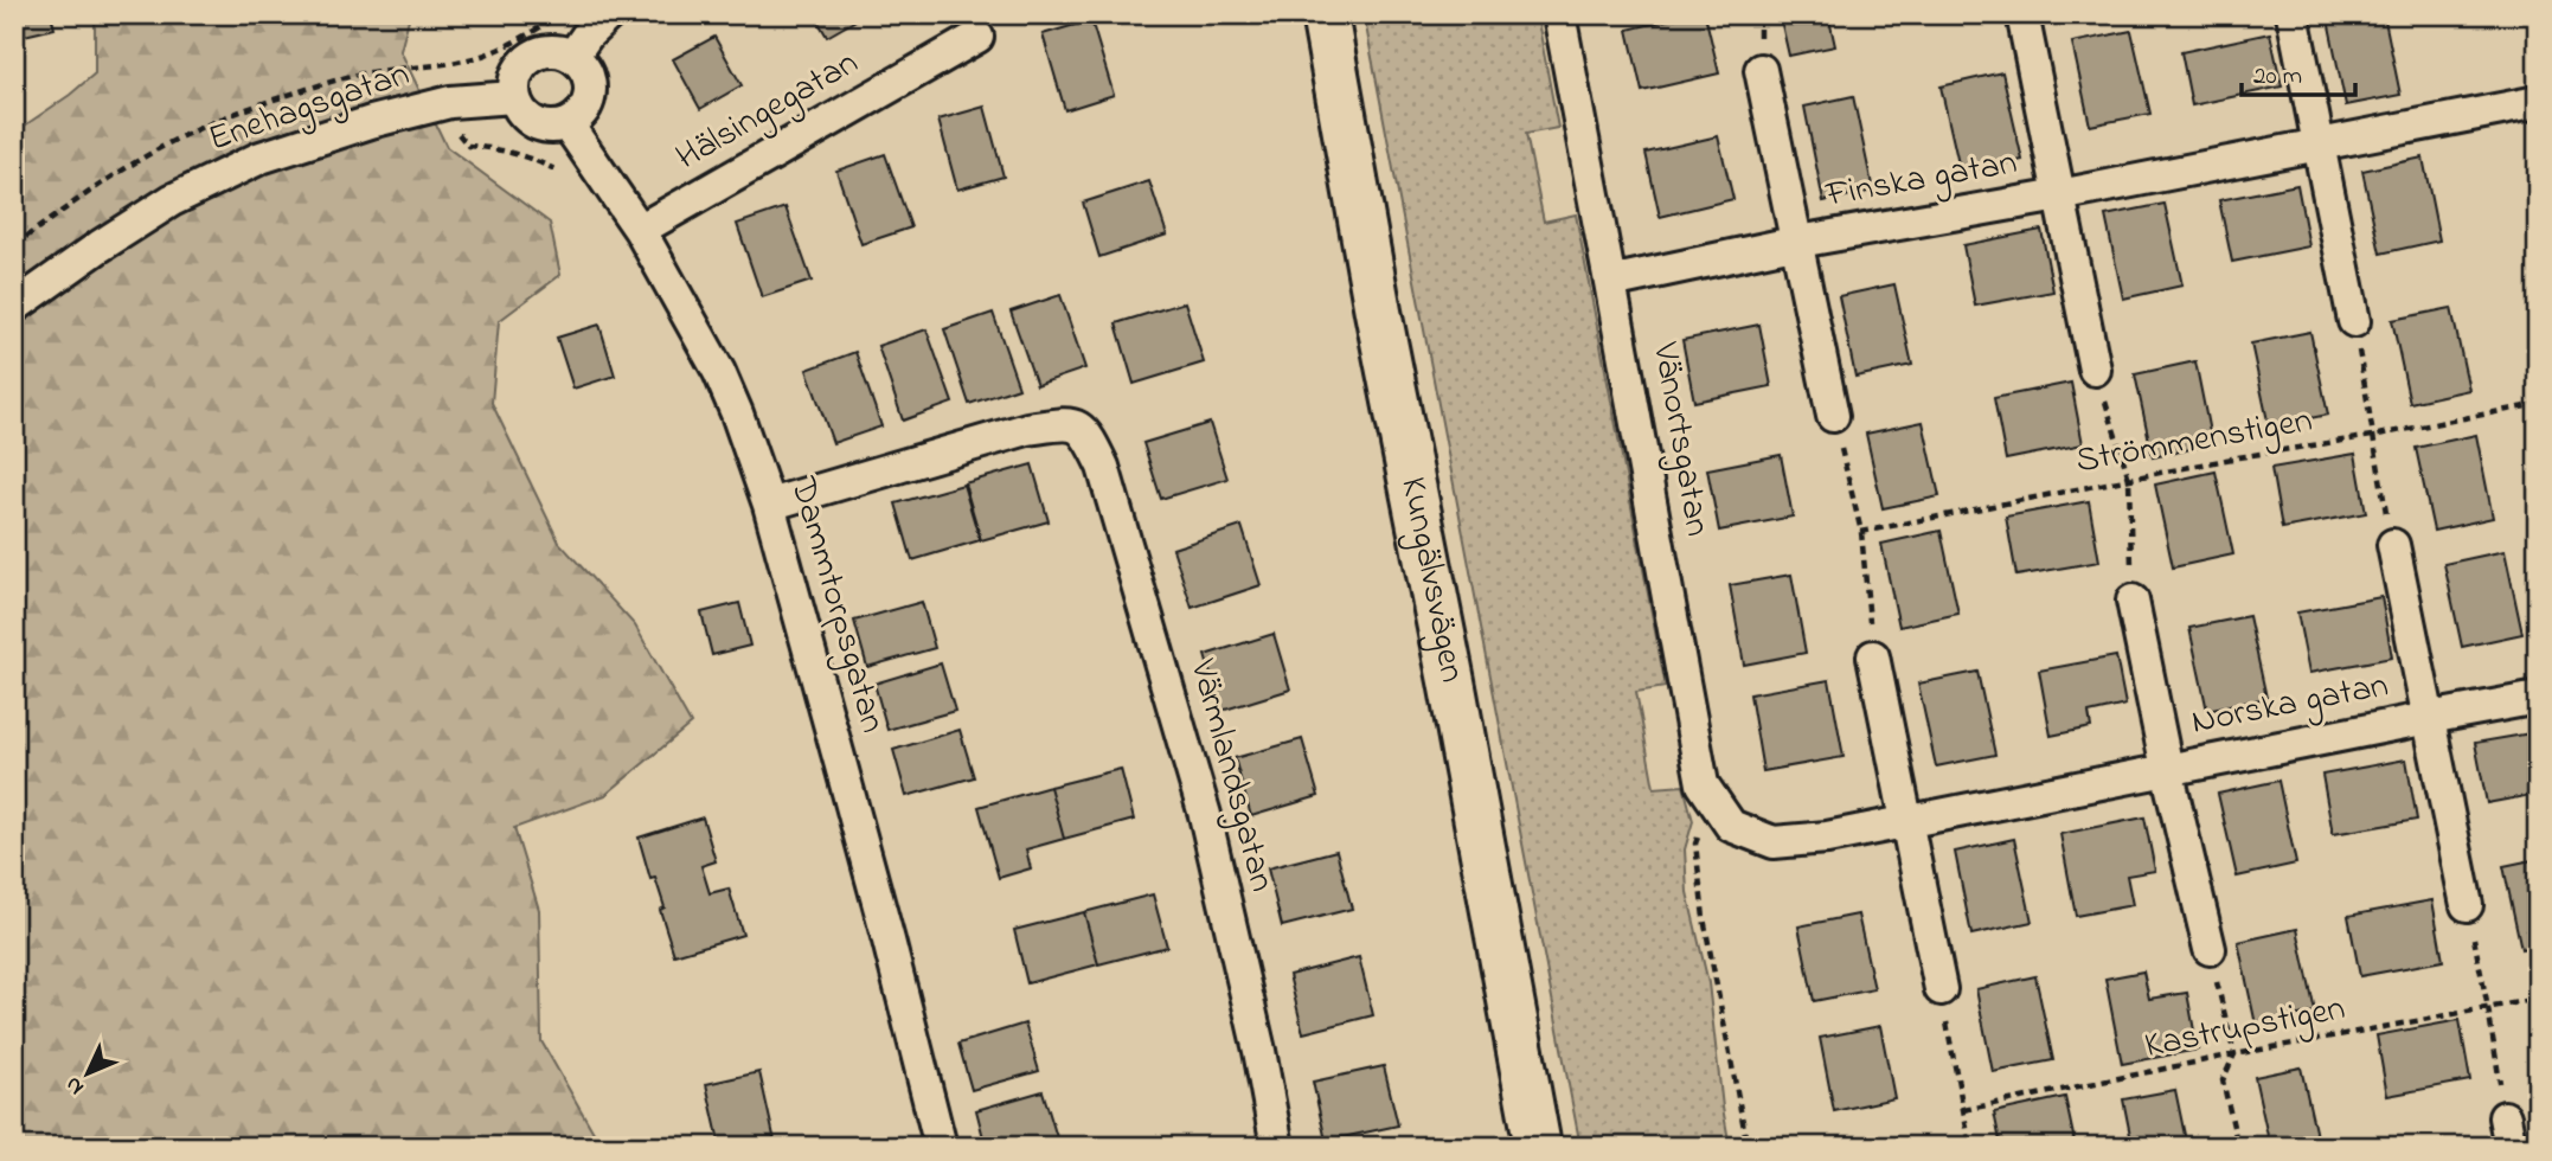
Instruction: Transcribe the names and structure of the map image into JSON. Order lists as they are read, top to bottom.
{
  "streets": {
    "main road": ["Kungälvsvägen"],
    "street": [
      "Enehagsgatan",
      "Hälsingegatan",
      "Finska gatan",
      "Vänortsgatan",
      "Dammtorpsgatan",
      "Norska gatan",
      "Värmlandsgatan"
    ],
    "path": ["Strömmenstigen", "Kastrupstigen"]
  },
  "crossings": [
    ["Enehagsgatan", "Dammtorpsgatan"],
    ["Hälsingegatan", "Dammtorpsgatan"],
    ["Finska gatan", "Vänortsgatan"],
    ["Vänortsgatan", "Norska gatan"],
    ["Dammtorpsgatan", "Värmlandsgatan"]
  ],
  "scale_bar": "20 m",
  "north": "bottom left"
}
